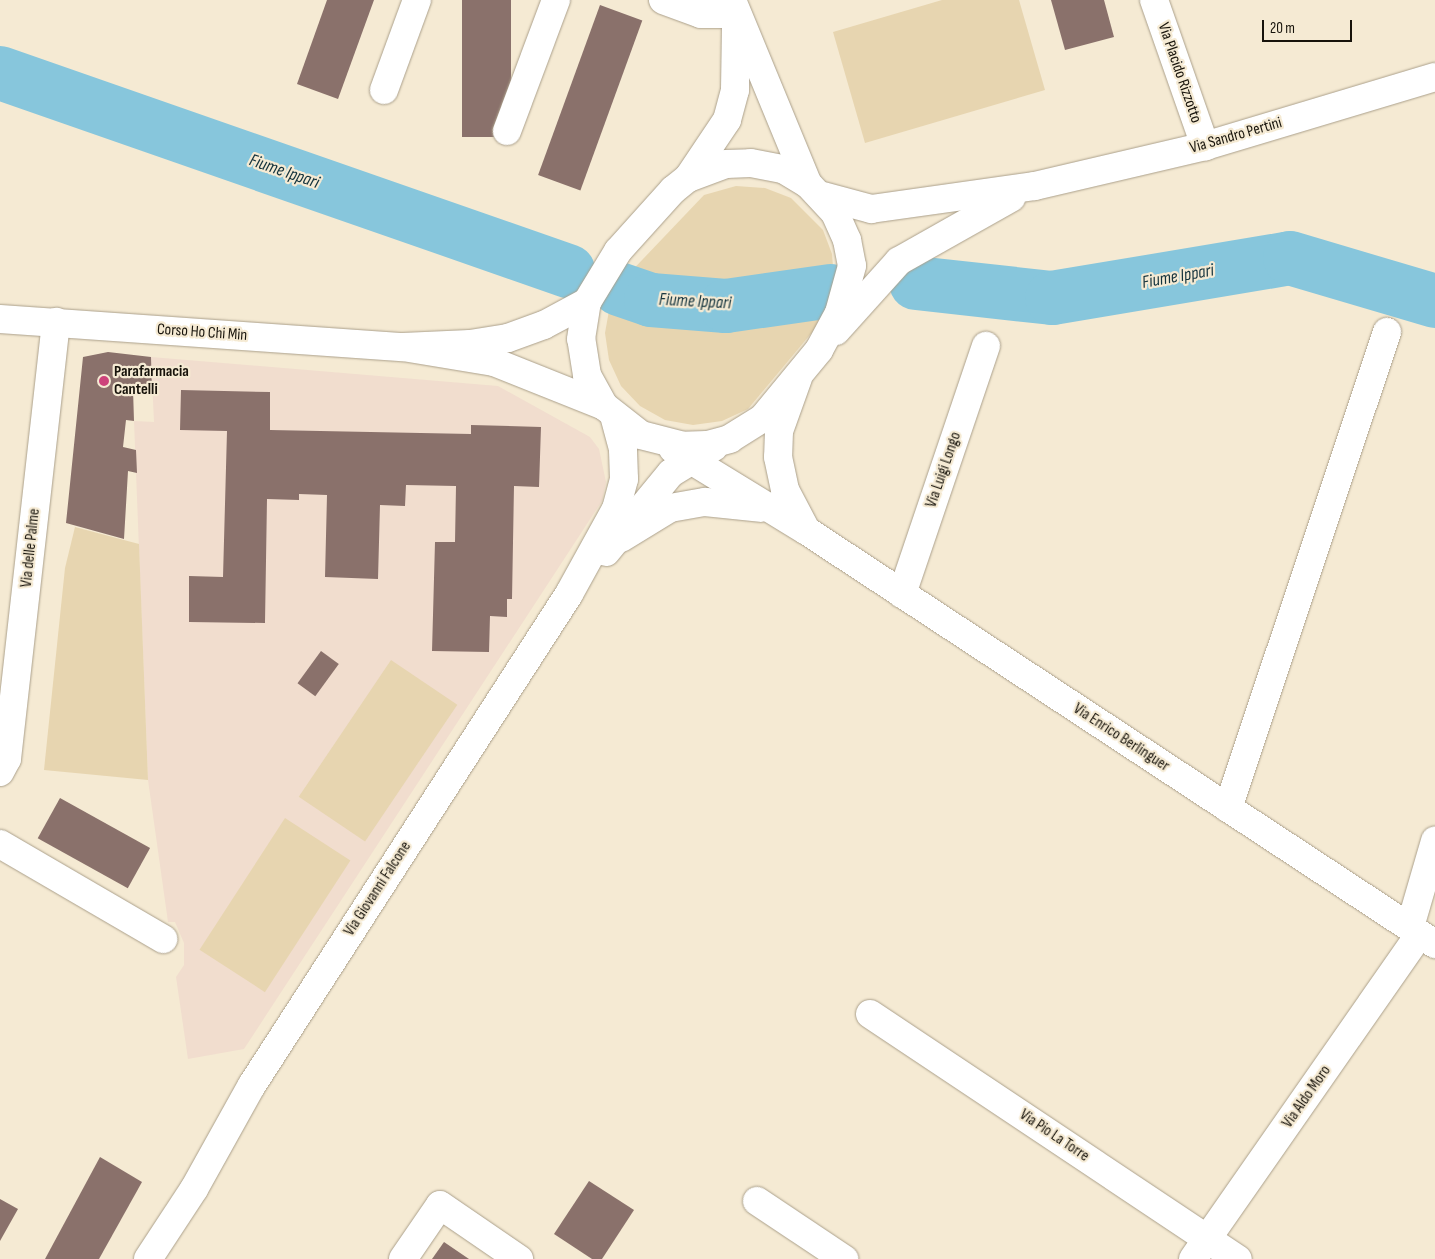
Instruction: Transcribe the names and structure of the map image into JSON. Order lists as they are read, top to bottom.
{
  "streets": {
    "street": [
      "Via Placido Rizzotto",
      "Via Sandro Pertini",
      "Corso Ho Chi Min",
      "Via Luigi Longo",
      "Via delle Palme",
      "Via Enrico Berlinguer",
      "Via Giovanni Falcone",
      "Via Aldo Moro",
      "Via Pio La Torre"
    ]
  },
  "crossings": [
    ["Via Placido Rizzotto", "Via Sandro Pertini"],
    ["Corso Ho Chi Min", "Via delle Palme"],
    ["Via Luigi Longo", "Via Enrico Berlinguer"],
    ["Via Enrico Berlinguer", "Via Aldo Moro"],
    ["Via Aldo Moro", "Via Pio La Torre"]
  ],
  "water": ["Fiume Ippari"],
  "places": ["Parafarmacia Cantelli"],
  "scale_bar": "20 m"
}
